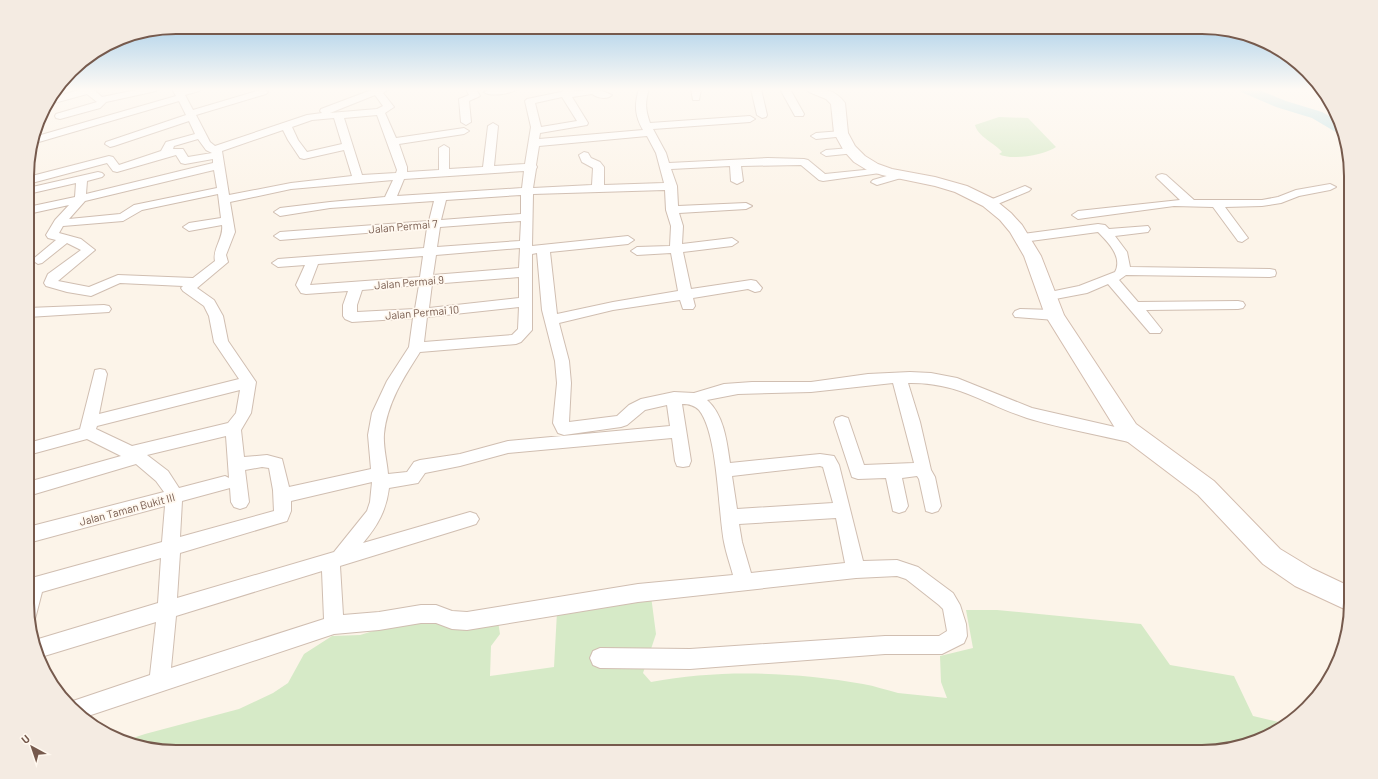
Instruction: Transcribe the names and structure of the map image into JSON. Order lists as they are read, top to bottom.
{
  "streets": {
    "street": [
      "Jalan Permai 7",
      "Jalan Permai 9",
      "Jalan Permai 10",
      "Jalan Taman Bukit III"
    ]
  },
  "crossings": [
    ["Jalan Permai 9", "Jalan Permai 10"]
  ],
  "north": "top left"
}
